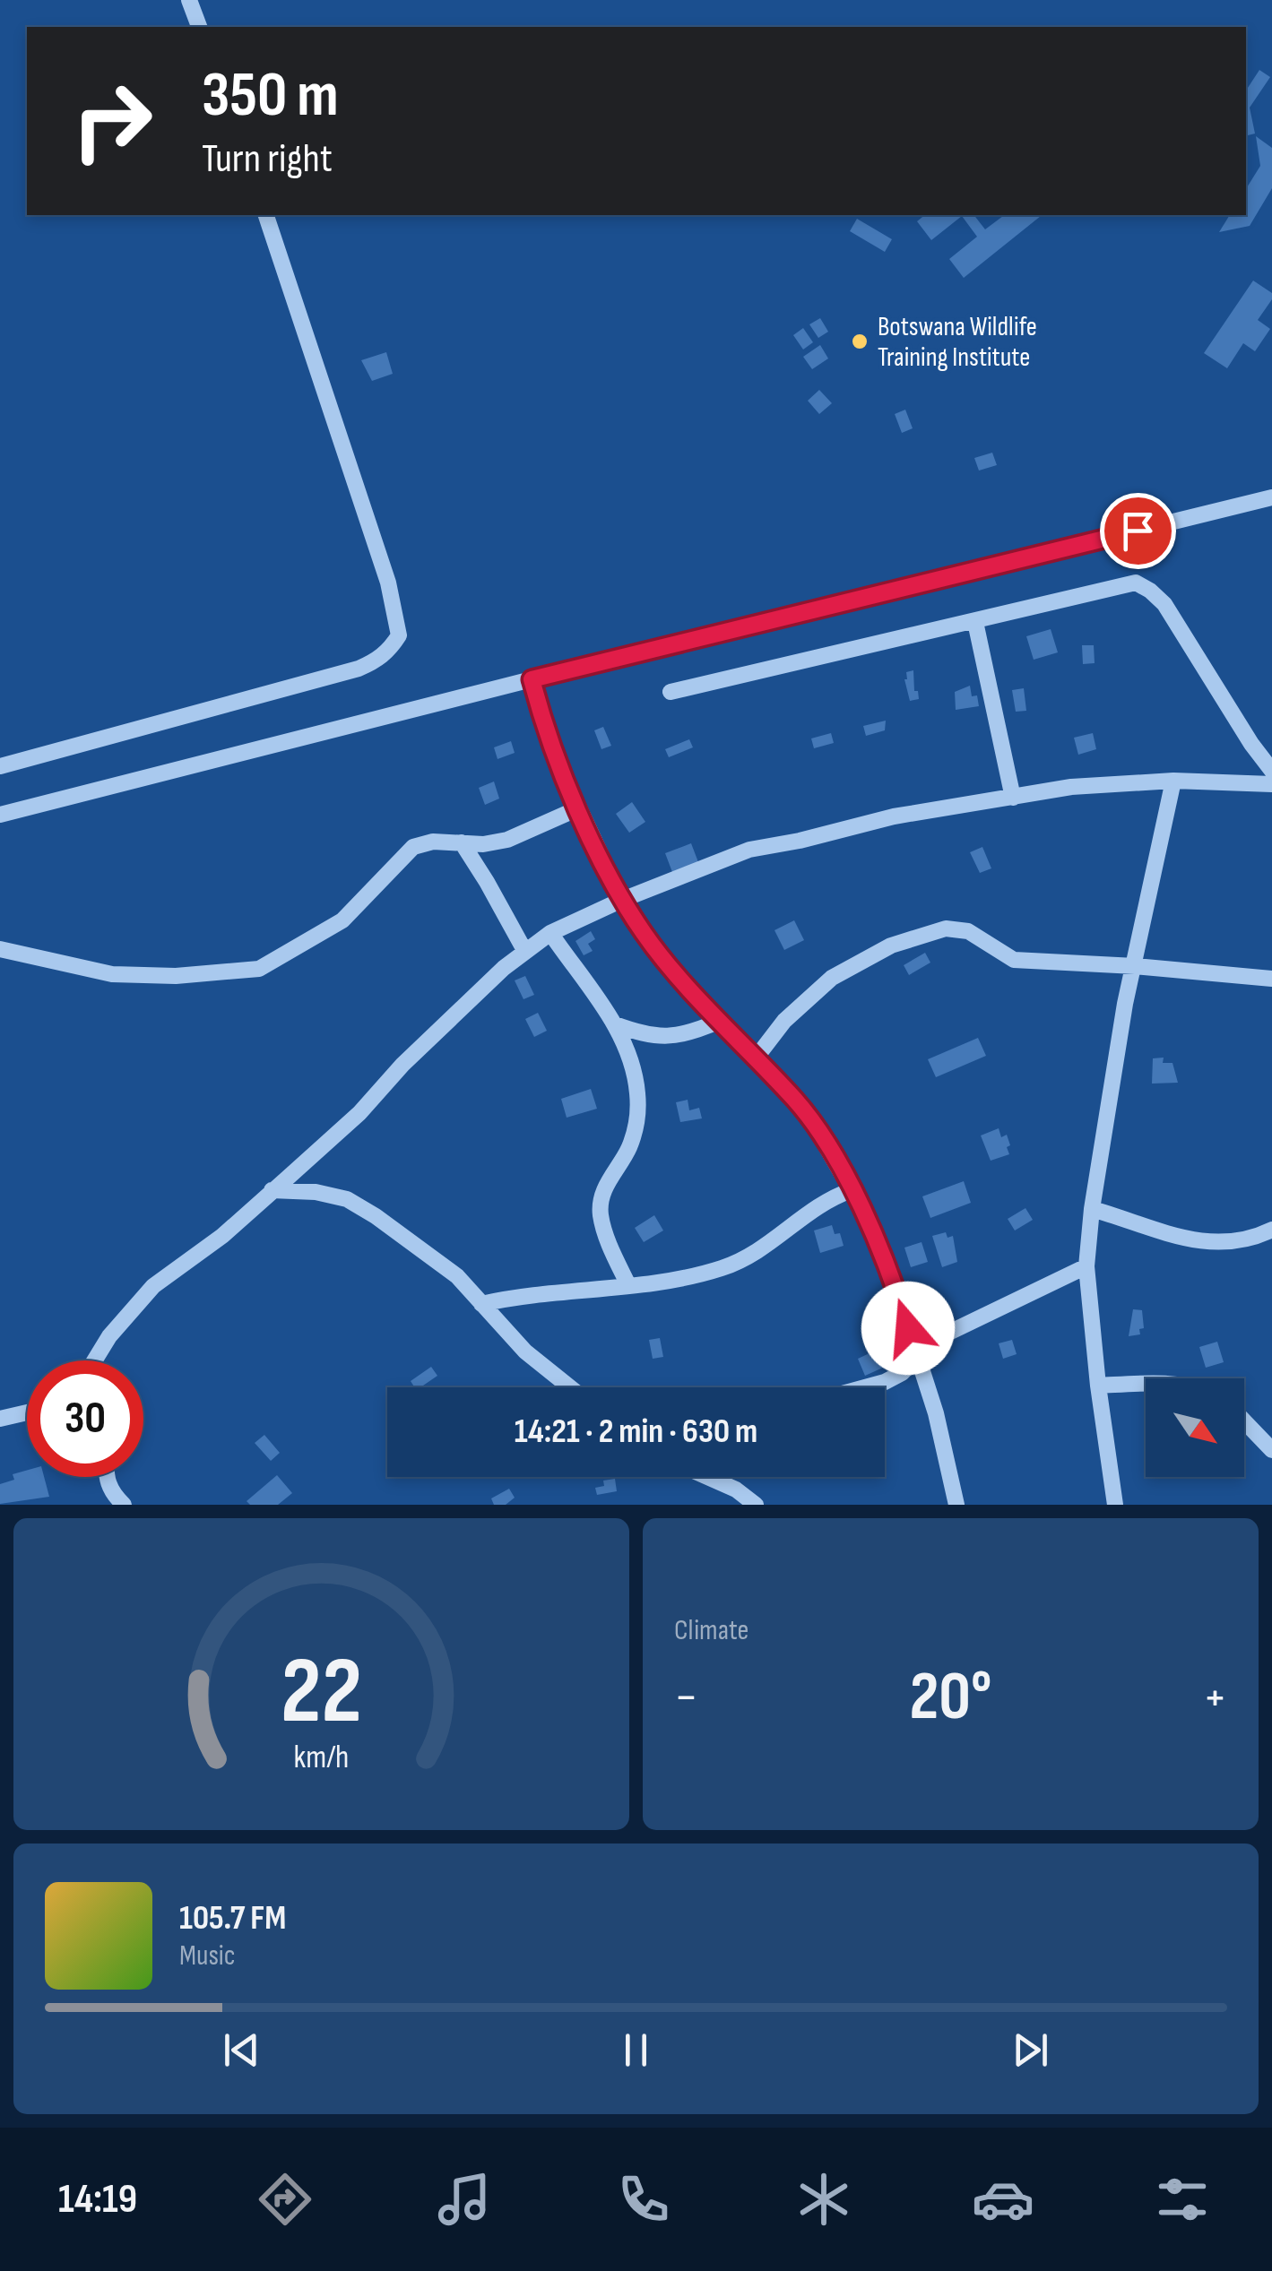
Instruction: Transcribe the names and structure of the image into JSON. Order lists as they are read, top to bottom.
{
  "places": ["Botswana Wildlife Training Institute"],
  "north": "bottom right",
  "page": {
    "turn": ["350 m", "Turn right"],
    "limit": "30",
    "trip": "14:21 · 2 min · 630 m",
    "tile": "Climate",
    "heat": ["−", "20°", "+"],
    "song": ["105.7 FM", "Music"],
    "tabs": "14:19",
    "gauge": ["22", "km/h"]
  }
}
